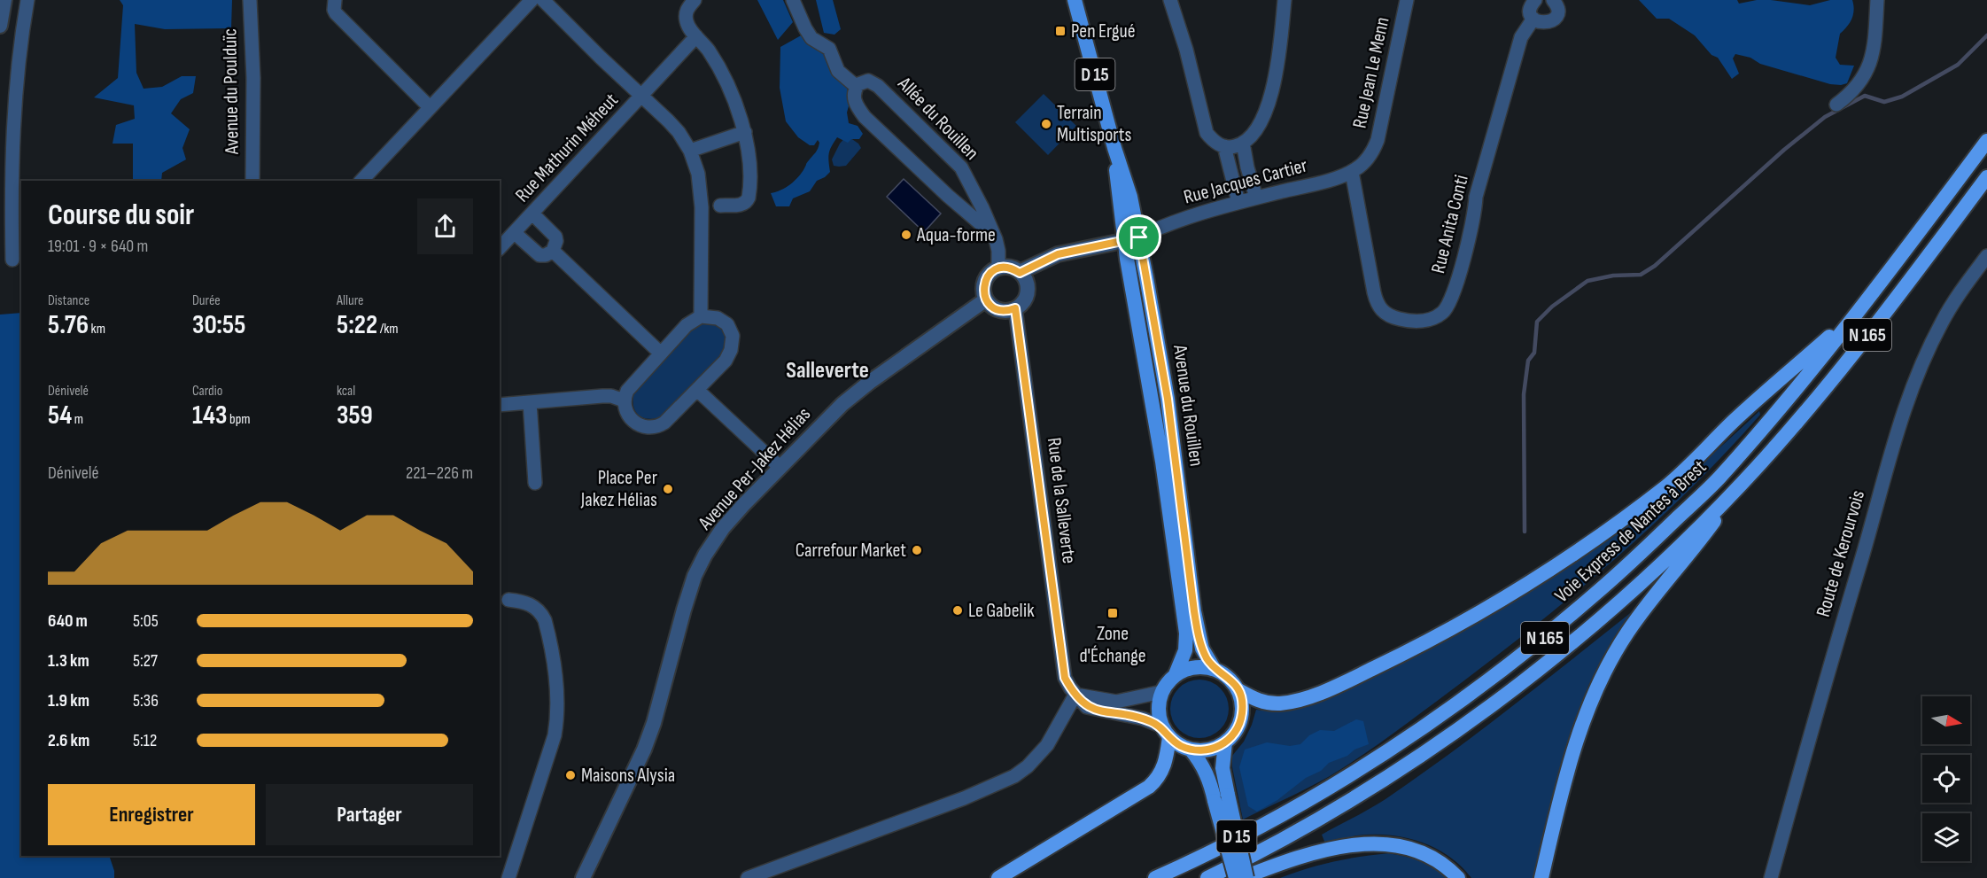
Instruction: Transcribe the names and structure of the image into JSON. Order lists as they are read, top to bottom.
{
  "streets": {
    "highway": ["N 165", "Voie Express de Nantes à Brest"],
    "main road": ["D 15", "Avenue du Rouillen"],
    "street": [
      "Rue Jean Le Menn",
      "Avenue du Poulduïc",
      "Allée du Rouillen",
      "Rue Mathurin Méheut",
      "Rue Jacques Cartier",
      "Rue Anita Conti",
      "Avenue Per-Jakez Hélias",
      "Rue de la Salleverte",
      "Route de Kerourvois"
    ]
  },
  "crossings": [
    ["Rue Jean Le Menn", "Rue Jacques Cartier"],
    ["D 15", "Avenue du Rouillen"],
    ["D 15", "Rue de la Salleverte"],
    ["Allée du Rouillen", "Avenue Per-Jakez Hélias"],
    ["Allée du Rouillen", "Rue de la Salleverte"],
    ["Rue Jacques Cartier", "Rue Anita Conti"],
    ["Rue Jacques Cartier", "Avenue du Rouillen"],
    ["Avenue du Rouillen", "Rue de la Salleverte"],
    ["Avenue Per-Jakez Hélias", "Rue de la Salleverte"]
  ],
  "districts": ["Salleverte"],
  "places": {
    "transit": ["Pen Ergué", "Zone d'Échange"],
    "other": [
      "Terrain Multisports",
      "Aqua-forme",
      "Place Per Jakez Hélias",
      "Carrefour Market",
      "Le Gabelik",
      "Maisons Alysia"
    ]
  },
  "north": "right",
  "page": {
    "heading": ["Course du soir", "19:01 · 9 × 640 m"],
    "stats": [
      ["Distance", "5.76 km"],
      ["Durée", "30:55"],
      ["Allure", "5:22 /km"],
      ["Dénivelé", "54 m"],
      ["Cardio", "143 bpm"],
      ["kcal", "359"]
    ],
    "chart": ["Dénivelé", "221–226 m"],
    "list": [
      {
        "name": "640 m",
        "note": "5:05"
      },
      {
        "name": "1.3 km",
        "note": "5:27"
      },
      {
        "name": "1.9 km",
        "note": "5:36"
      },
      {
        "name": "2.6 km",
        "note": "5:12"
      }
    ],
    "buttons": ["Enregistrer", "Partager"]
  }
}
